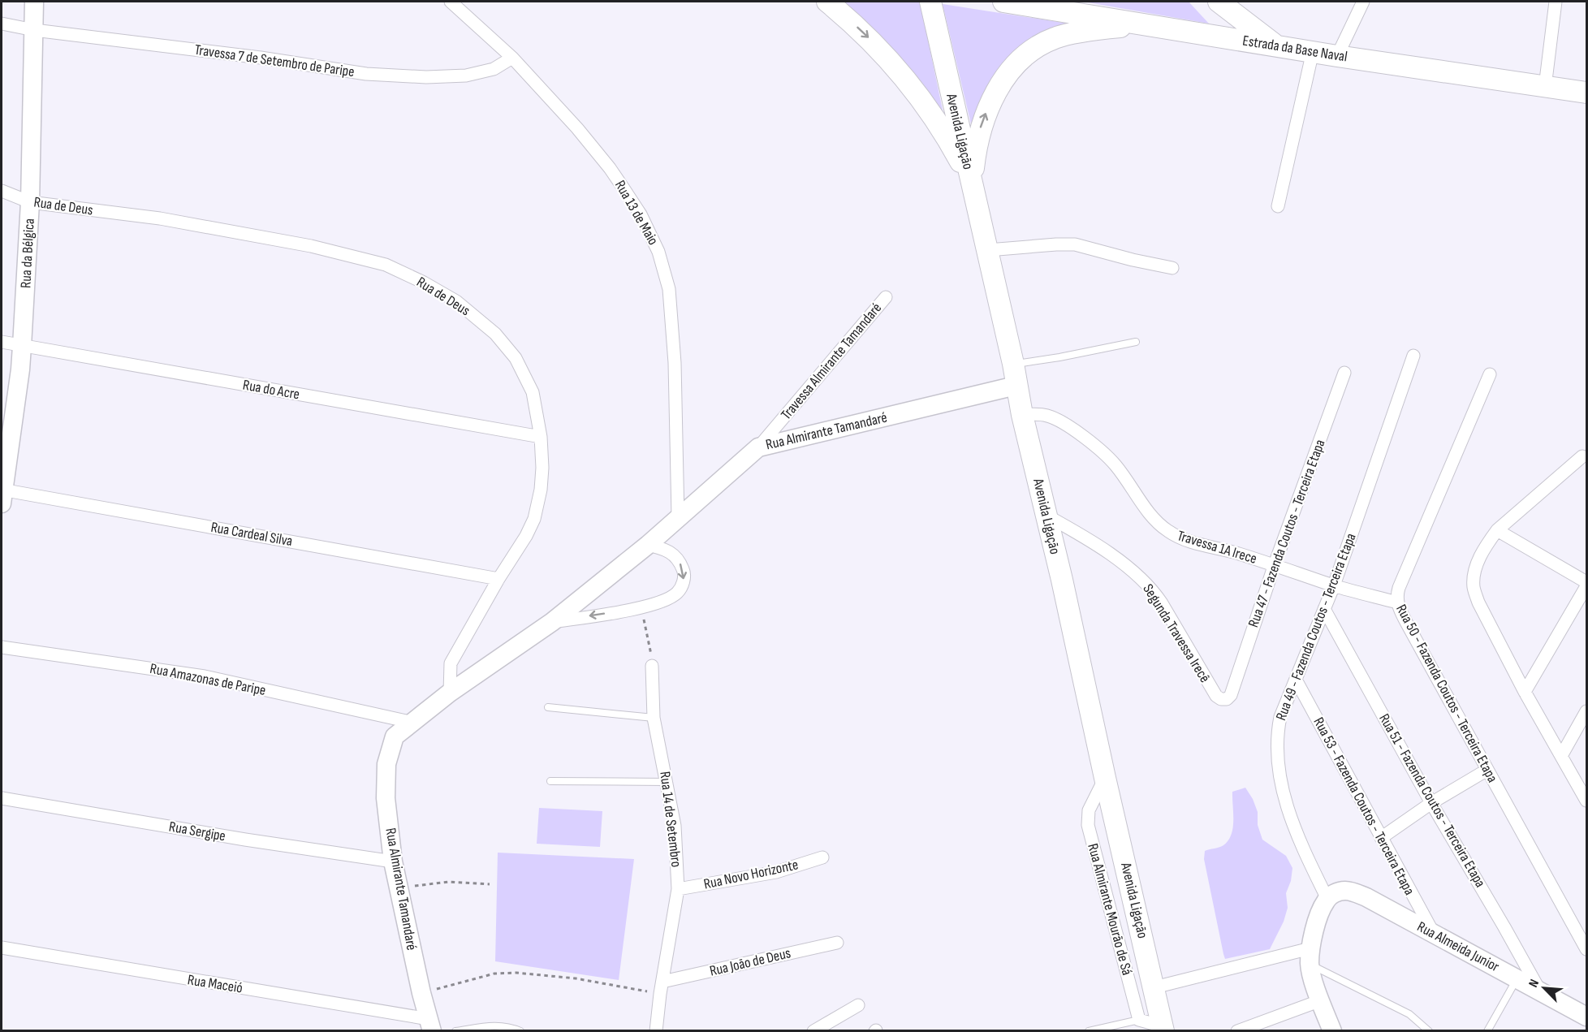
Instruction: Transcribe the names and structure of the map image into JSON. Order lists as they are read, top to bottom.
{
  "streets": {
    "main road": [
      "Estrada da Base Naval",
      "Avenida Ligação",
      "Rua da Bélgica",
      "Rua Almirante Tamandaré",
      "Rua Almeida Junior"
    ],
    "street": [
      "Travessa 7 de Setembro de Paripe",
      "Rua de Deus",
      "Rua 13 de Maio",
      "Travessa Almirante Tamandaré",
      "Rua do Acre",
      "Rua 47 - Fazenda Coutos - Terceira Etapa",
      "Rua Cardeal Silva",
      "Travessa 1A Irece",
      "Rua 49 - Fazenda Coutos - Terceira Etapa",
      "Segunda Travessa Irecê",
      "Rua Amazonas de Paripe",
      "Rua 50 - Fazenda Coutos - Terceira Etapa",
      "Rua 51 - Fazenda Coutos - Terceira Etapa",
      "Rua 53 - Fazenda Coutos - Terceira Etapa",
      "Rua 14 de Setembro",
      "Rua Sergipe",
      "Rua Novo Horizonte",
      "Rua Almirante Mourão de Sá",
      "Rua João de Deus",
      "Rua Maceió"
    ]
  },
  "crossings": [
    ["Travessa 7 de Setembro de Paripe", "Rua 13 de Maio"],
    ["Travessa 7 de Setembro de Paripe", "Rua da Bélgica"],
    ["Avenida Ligação", "Rua Almirante Tamandaré"],
    ["Avenida Ligação", "Travessa 1A Irece"],
    ["Avenida Ligação", "Segunda Travessa Irecê"],
    ["Avenida Ligação", "Rua Almirante Mourão de Sá"],
    ["Rua de Deus", "Rua da Bélgica"],
    ["Rua de Deus", "Rua do Acre"],
    ["Rua de Deus", "Rua Almirante Tamandaré"],
    ["Rua de Deus", "Rua Cardeal Silva"],
    ["Rua 13 de Maio", "Rua Almirante Tamandaré"],
    ["Rua da Bélgica", "Rua do Acre"],
    ["Rua da Bélgica", "Rua Cardeal Silva"],
    ["Travessa Almirante Tamandaré", "Rua Almirante Tamandaré"],
    ["Rua Almirante Tamandaré", "Rua Amazonas de Paripe"],
    ["Rua Almirante Tamandaré", "Rua Sergipe"],
    ["Rua Almirante Tamandaré", "Rua Maceió"],
    ["Rua 47 - Fazenda Coutos - Terceira Etapa", "Travessa 1A Irece"],
    ["Rua 47 - Fazenda Coutos - Terceira Etapa", "Segunda Travessa Irecê"],
    ["Travessa 1A Irece", "Rua 49 - Fazenda Coutos - Terceira Etapa"],
    ["Travessa 1A Irece", "Rua 50 - Fazenda Coutos - Terceira Etapa"],
    ["Rua 49 - Fazenda Coutos - Terceira Etapa", "Rua 51 - Fazenda Coutos - Terceira Etapa"],
    ["Rua 49 - Fazenda Coutos - Terceira Etapa", "Rua 53 - Fazenda Coutos - Terceira Etapa"],
    ["Rua 49 - Fazenda Coutos - Terceira Etapa", "Rua Almeida Junior"],
    ["Rua 51 - Fazenda Coutos - Terceira Etapa", "Rua Almeida Junior"],
    ["Rua 53 - Fazenda Coutos - Terceira Etapa", "Rua Almeida Junior"],
    ["Rua 14 de Setembro", "Rua Novo Horizonte"],
    ["Rua 14 de Setembro", "Rua João de Deus"]
  ],
  "north": "top left"
}
